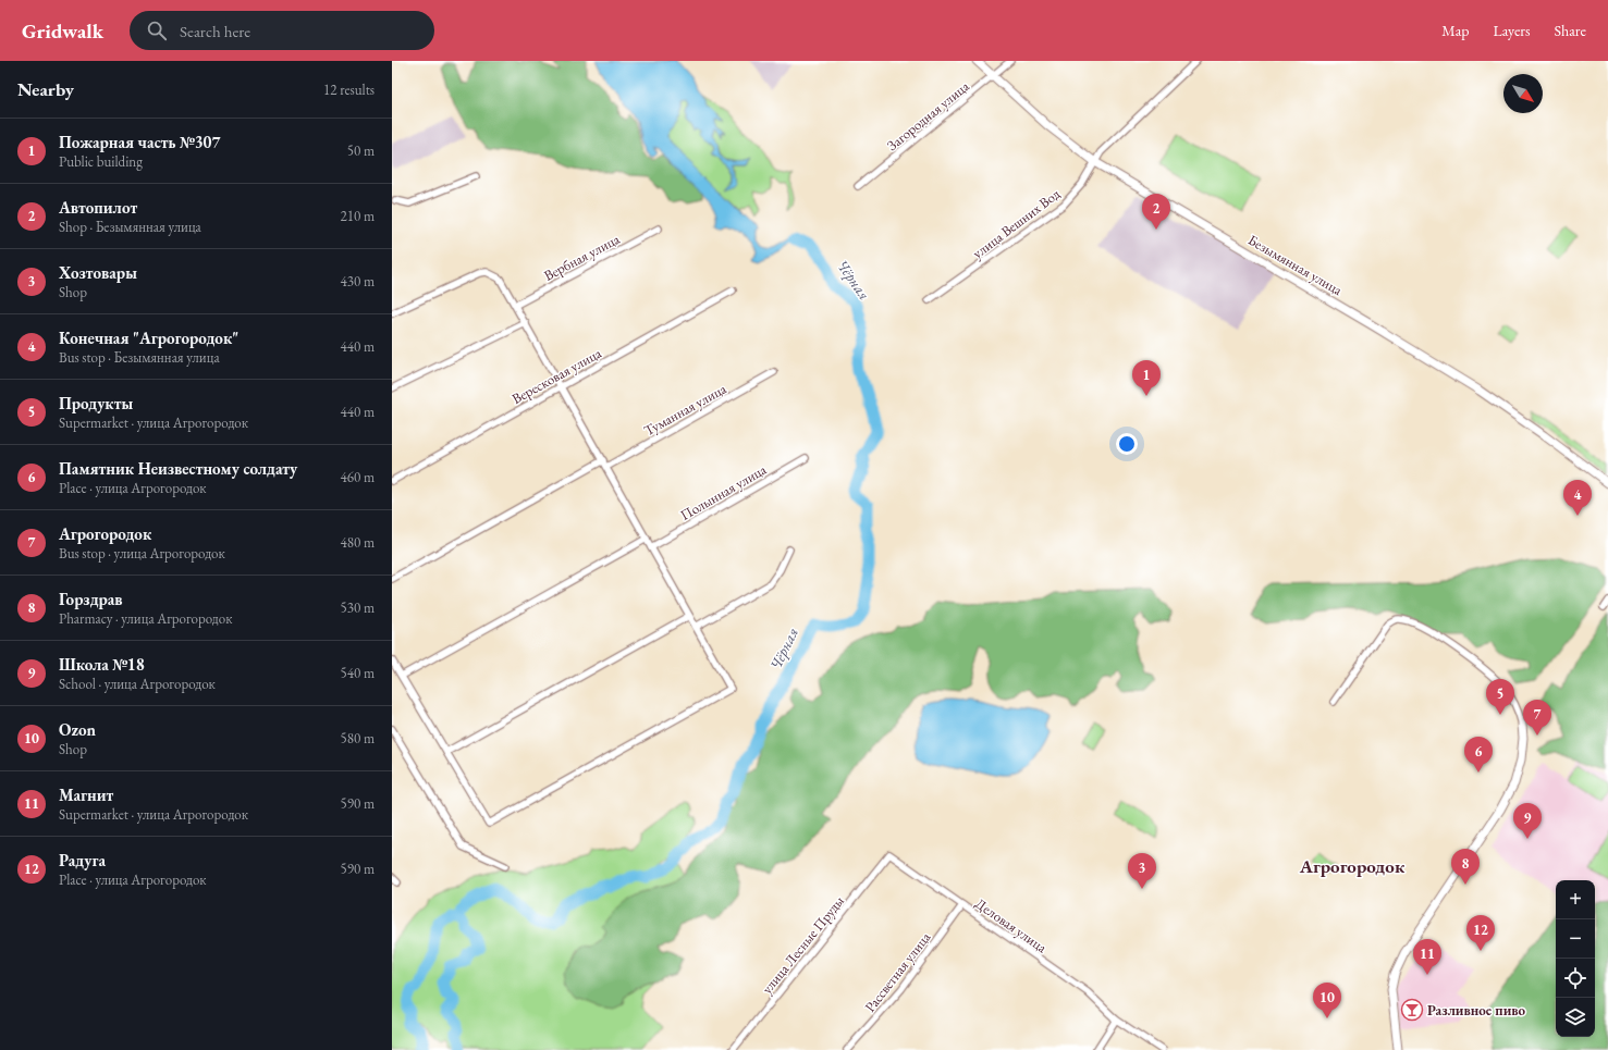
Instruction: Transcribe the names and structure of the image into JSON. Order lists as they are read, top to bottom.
{
  "streets": {
    "street": [
      "Загородная улица",
      "улица Вешних Вод",
      "Вербная улица",
      "Безымянная улица",
      "Вересковая улица",
      "Туманная улица",
      "Полынная улица",
      "Деловая улица",
      "улица Лесные Пруды",
      "Рассветная улица"
    ]
  },
  "crossings": [
    ["Загородная улица", "Безымянная улица"],
    ["улица Вешних Вод", "Безымянная улица"],
    ["Деловая улица", "улица Лесные Пруды"],
    ["Деловая улица", "Рассветная улица"]
  ],
  "districts": ["Агрогородок"],
  "water": ["Чёрная"],
  "places": {
    "bar": ["Разливное пиво"]
  },
  "north": "bottom right",
  "page": {
    "header": "Gridwalk",
    "search": "Search here",
    "nav": ["Map", "Layers", "Share"],
    "heading": ["Nearby", "12 results"],
    "list": [
      {
        "mark": "1",
        "name": "Пожарная часть №307",
        "note": "Public building",
        "value": "50 m"
      },
      {
        "mark": "2",
        "name": "Автопилот",
        "note": "Shop · Безымянная улица",
        "value": "210 m"
      },
      {
        "mark": "3",
        "name": "Хозтовары",
        "note": "Shop",
        "value": "430 m"
      },
      {
        "mark": "4",
        "name": "Конечная \"Агрогородок\"",
        "note": "Bus stop · Безымянная улица",
        "value": "440 m"
      },
      {
        "mark": "5",
        "name": "Продукты",
        "note": "Supermarket · улица Агрогородок",
        "value": "440 m"
      },
      {
        "mark": "6",
        "name": "Памятник Неизвестному солдату",
        "note": "Place · улица Агрогородок",
        "value": "460 m"
      },
      {
        "mark": "7",
        "name": "Агрогородок",
        "note": "Bus stop · улица Агрогородок",
        "value": "480 m"
      },
      {
        "mark": "8",
        "name": "Горздрав",
        "note": "Pharmacy · улица Агрогородок",
        "value": "530 m"
      },
      {
        "mark": "9",
        "name": "Школа №18",
        "note": "School · улица Агрогородок",
        "value": "540 m"
      },
      {
        "mark": "10",
        "name": "Ozon",
        "note": "Shop",
        "value": "580 m"
      },
      {
        "mark": "11",
        "name": "Магнит",
        "note": "Supermarket · улица Агрогородок",
        "value": "590 m"
      },
      {
        "mark": "12",
        "name": "Радуга",
        "note": "Place · улица Агрогородок",
        "value": "590 m"
      }
    ],
    "pins": [
      "2",
      "1",
      "4",
      "5",
      "7",
      "6",
      "9",
      "8",
      "3",
      "12",
      "11",
      "10"
    ],
    "map_buttons": ["+", "−"]
  }
}
